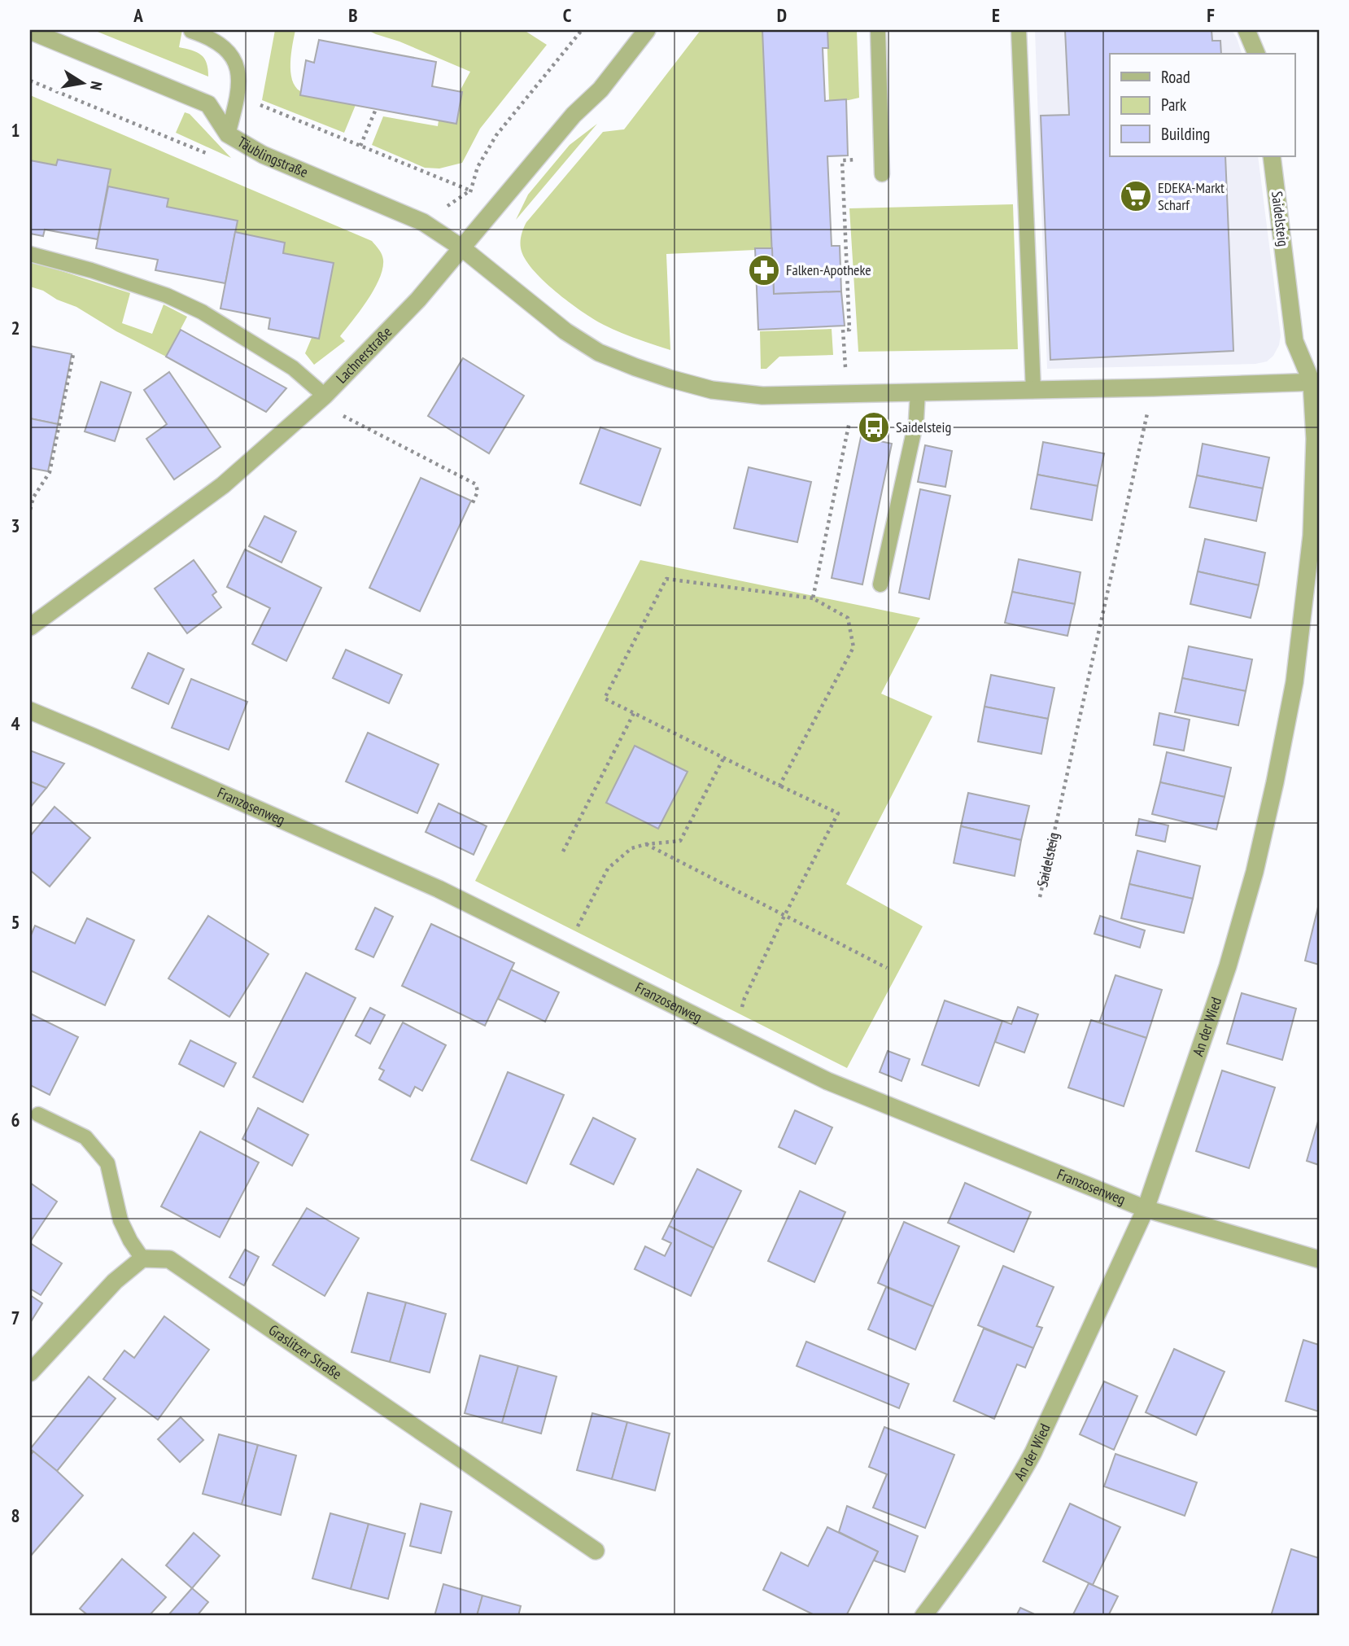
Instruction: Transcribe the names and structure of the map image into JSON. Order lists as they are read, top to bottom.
{
  "streets": {
    "street": [
      "Täublingstraße",
      "Saidelsteig",
      "Lachnerstraße",
      "Franzosenweg",
      "An der Wied",
      "Graslitzer Straße"
    ]
  },
  "crossings": [
    ["Täublingstraße", "Lachnerstraße"],
    ["Saidelsteig", "An der Wied"],
    ["Franzosenweg", "An der Wied"]
  ],
  "places": {
    "supermarket": ["EDEKA-Markt Scharf"],
    "pharmacy": ["Falken-Apotheke"],
    "bus stop": ["Saidelsteig"]
  },
  "legend": ["Road", "Park", "Building"],
  "north": "right",
  "grid": {
    "columns": [
      "A",
      "B",
      "C",
      "D",
      "E",
      "F"
    ],
    "rows": [
      "1",
      "2",
      "3",
      "4",
      "5",
      "6",
      "7",
      "8"
    ]
  }
}
